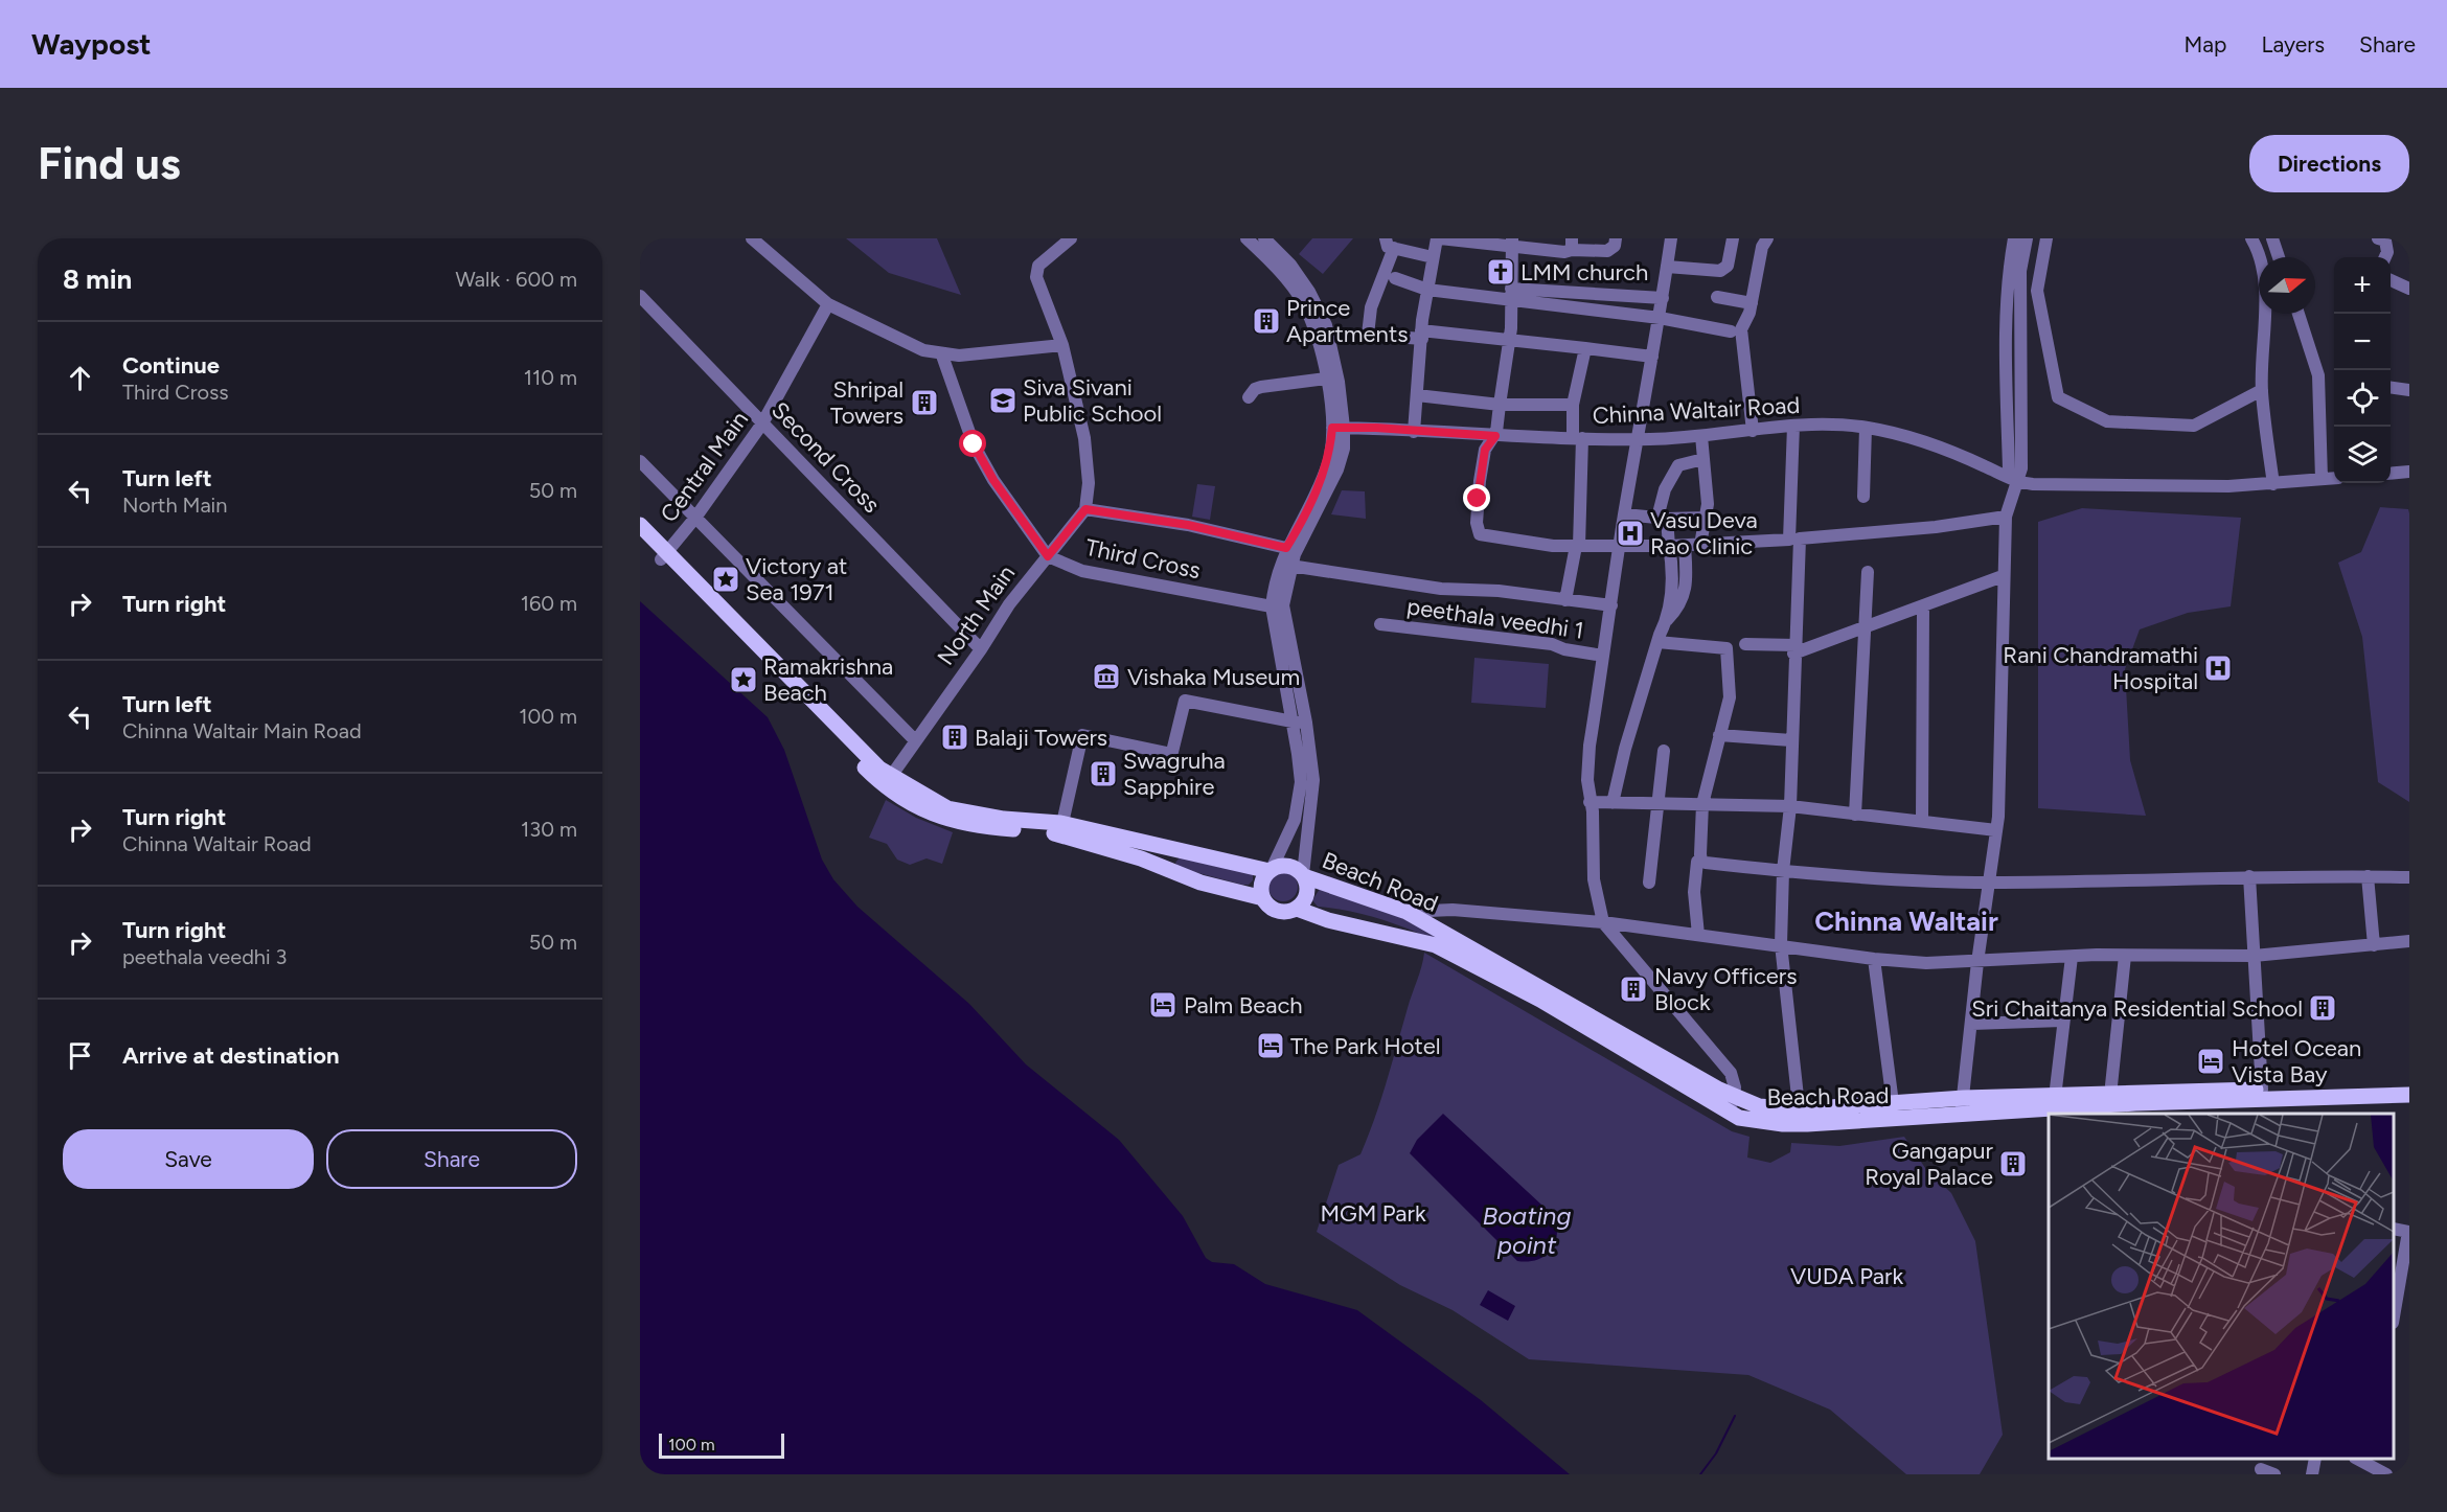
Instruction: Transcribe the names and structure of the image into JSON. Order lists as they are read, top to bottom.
{
  "streets": {
    "main road": ["Beach Road"],
    "street": [
      "Chinna Waltair Road",
      "Second Cross",
      "Central Main",
      "Third Cross",
      "North Main",
      "peethala veedhi 1"
    ]
  },
  "crossings": [
    ["Second Cross", "Central Main"],
    ["Second Cross", "North Main"],
    ["Third Cross", "North Main"]
  ],
  "districts": ["Chinna Waltair"],
  "water": ["Boating point"],
  "parks": ["MGM Park", "VUDA Park"],
  "places": {
    "church": ["LMM church"],
    "building": [
      "Prince Apartments",
      "Shripal Towers",
      "Balaji Towers",
      "Swagruha Sapphire",
      "Navy Officers Block",
      "Sri Chaitanya Residential School",
      "Gangapur Royal Palace"
    ],
    "school or university": ["Siva Sivani Public School"],
    "hospital": ["Vasu Deva Rao Clinic", "Rani Chandramathi Hospital"],
    "place": ["Victory at Sea 1971", "Ramakrishna Beach"],
    "museum": ["Vishaka Museum"],
    "hotel": ["Palm Beach", "The Park Hotel", "Hotel Ocean Vista Bay"]
  },
  "scale_bar": "100 m",
  "north": "right",
  "page": {
    "header": "Waypost",
    "nav": ["Map", "Layers", "Share"],
    "buttons": [
      "Directions",
      ["Save", "Share"]
    ],
    "title": "Find us",
    "heading": ["8 min", "Walk · 600 m"],
    "map_buttons": ["+", "−"],
    "list": [
      ["Continue", "Third Cross", "110 m"],
      ["Turn left", "North Main", "50 m"],
      ["Turn right", "160 m"],
      ["Turn left", "Chinna Waltair Main Road", "100 m"],
      ["Turn right", "Chinna Waltair Road", "130 m"],
      ["Turn right", "peethala veedhi 3", "50 m"],
      "Arrive at destination"
    ],
    "scale": "100 m"
  }
}
